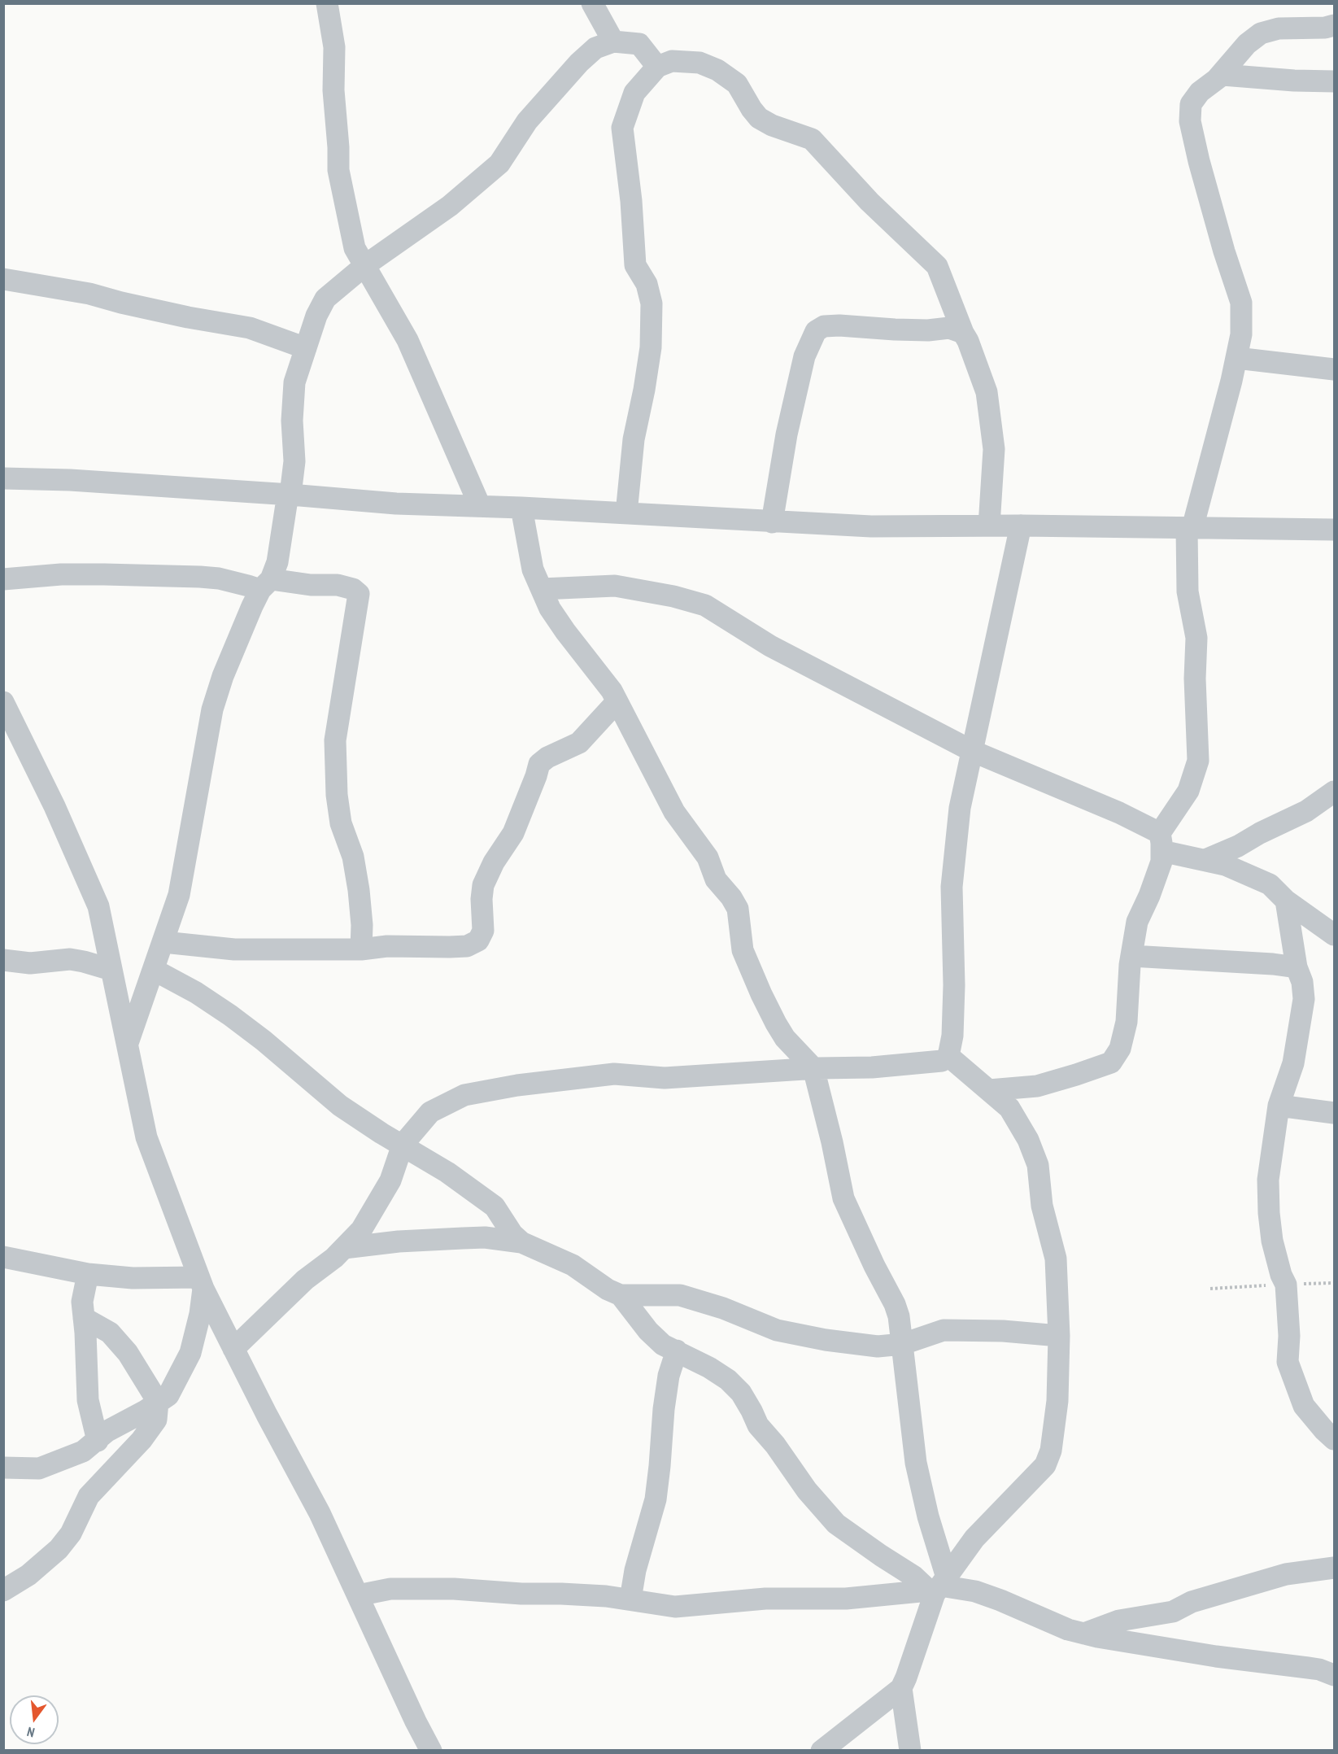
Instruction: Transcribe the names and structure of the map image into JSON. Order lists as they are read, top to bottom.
{
  "north": "bottom"
}
